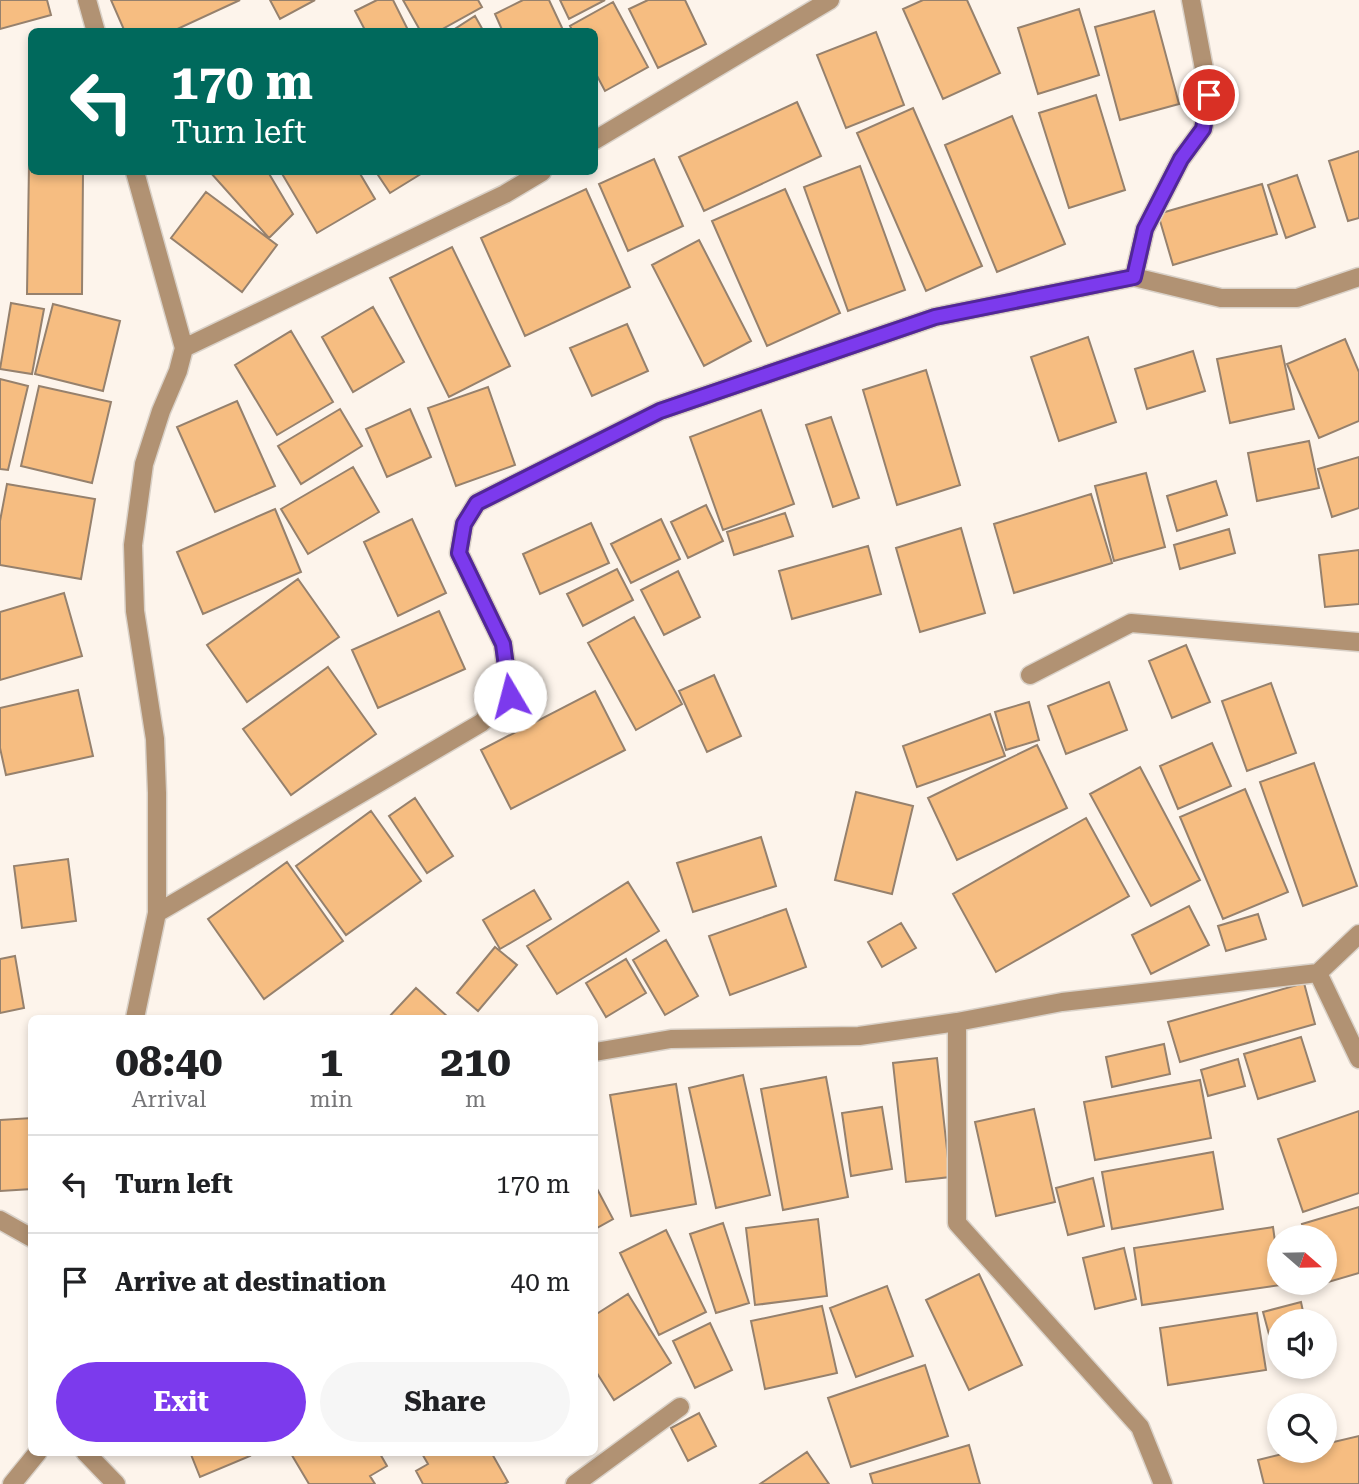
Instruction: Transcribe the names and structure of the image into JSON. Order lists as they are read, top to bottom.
{
  "north": "right",
  "page": {
    "turn": ["170 m", "Turn left"],
    "eta": [
      "08:40",
      "Arrival",
      "1",
      "min",
      "210",
      "m"
    ],
    "list": [
      {
        "name": "Turn left",
        "value": "170 m"
      },
      {
        "name": "Arrive at destination",
        "value": "40 m"
      }
    ],
    "buttons": ["Exit", "Share"]
  }
}
